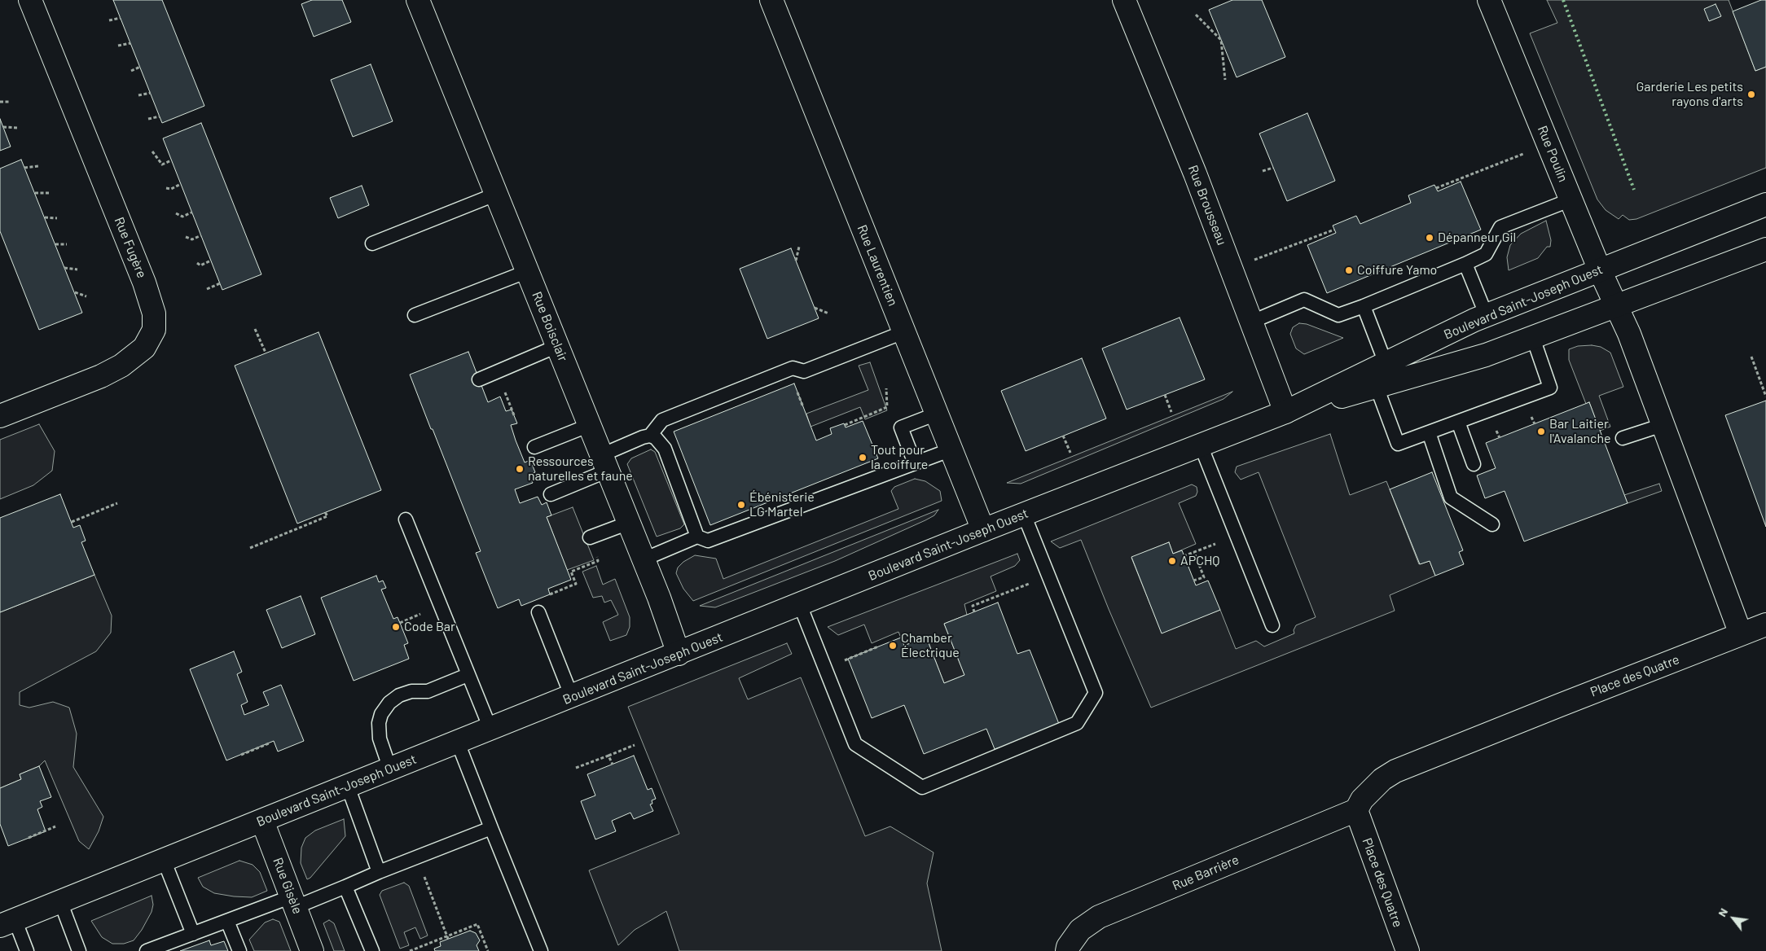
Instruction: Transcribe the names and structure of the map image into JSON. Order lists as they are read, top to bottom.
{
  "streets": {
    "street": [
      "Rue Poulin",
      "Rue Brousseau",
      "Rue Fugère",
      "Rue Laurentien",
      "Boulevard Saint-Joseph Ouest",
      "Rue Boisclair",
      "Place des Quatre",
      "Rue Barrière",
      "Rue Gisèle"
    ]
  },
  "crossings": [
    ["Rue Poulin", "Boulevard Saint-Joseph Ouest"],
    ["Rue Brousseau", "Boulevard Saint-Joseph Ouest"],
    ["Rue Laurentien", "Boulevard Saint-Joseph Ouest"],
    ["Boulevard Saint-Joseph Ouest", "Rue Boisclair"],
    ["Boulevard Saint-Joseph Ouest", "Rue Gisèle"],
    ["Place des Quatre", "Rue Barrière"]
  ],
  "places": [
    "Garderie Les petits rayons d'arts",
    "Dépanneur Gil",
    "Coiffure Yamo",
    "Bar Laitier l'Avalanche",
    "Tout pour la coiffure",
    "Ressources naturelles et faune",
    "Ébénisterie LG Martel",
    "APCHQ",
    "Code Bar",
    "Chamber Électrique"
  ],
  "north": "top left"
}
